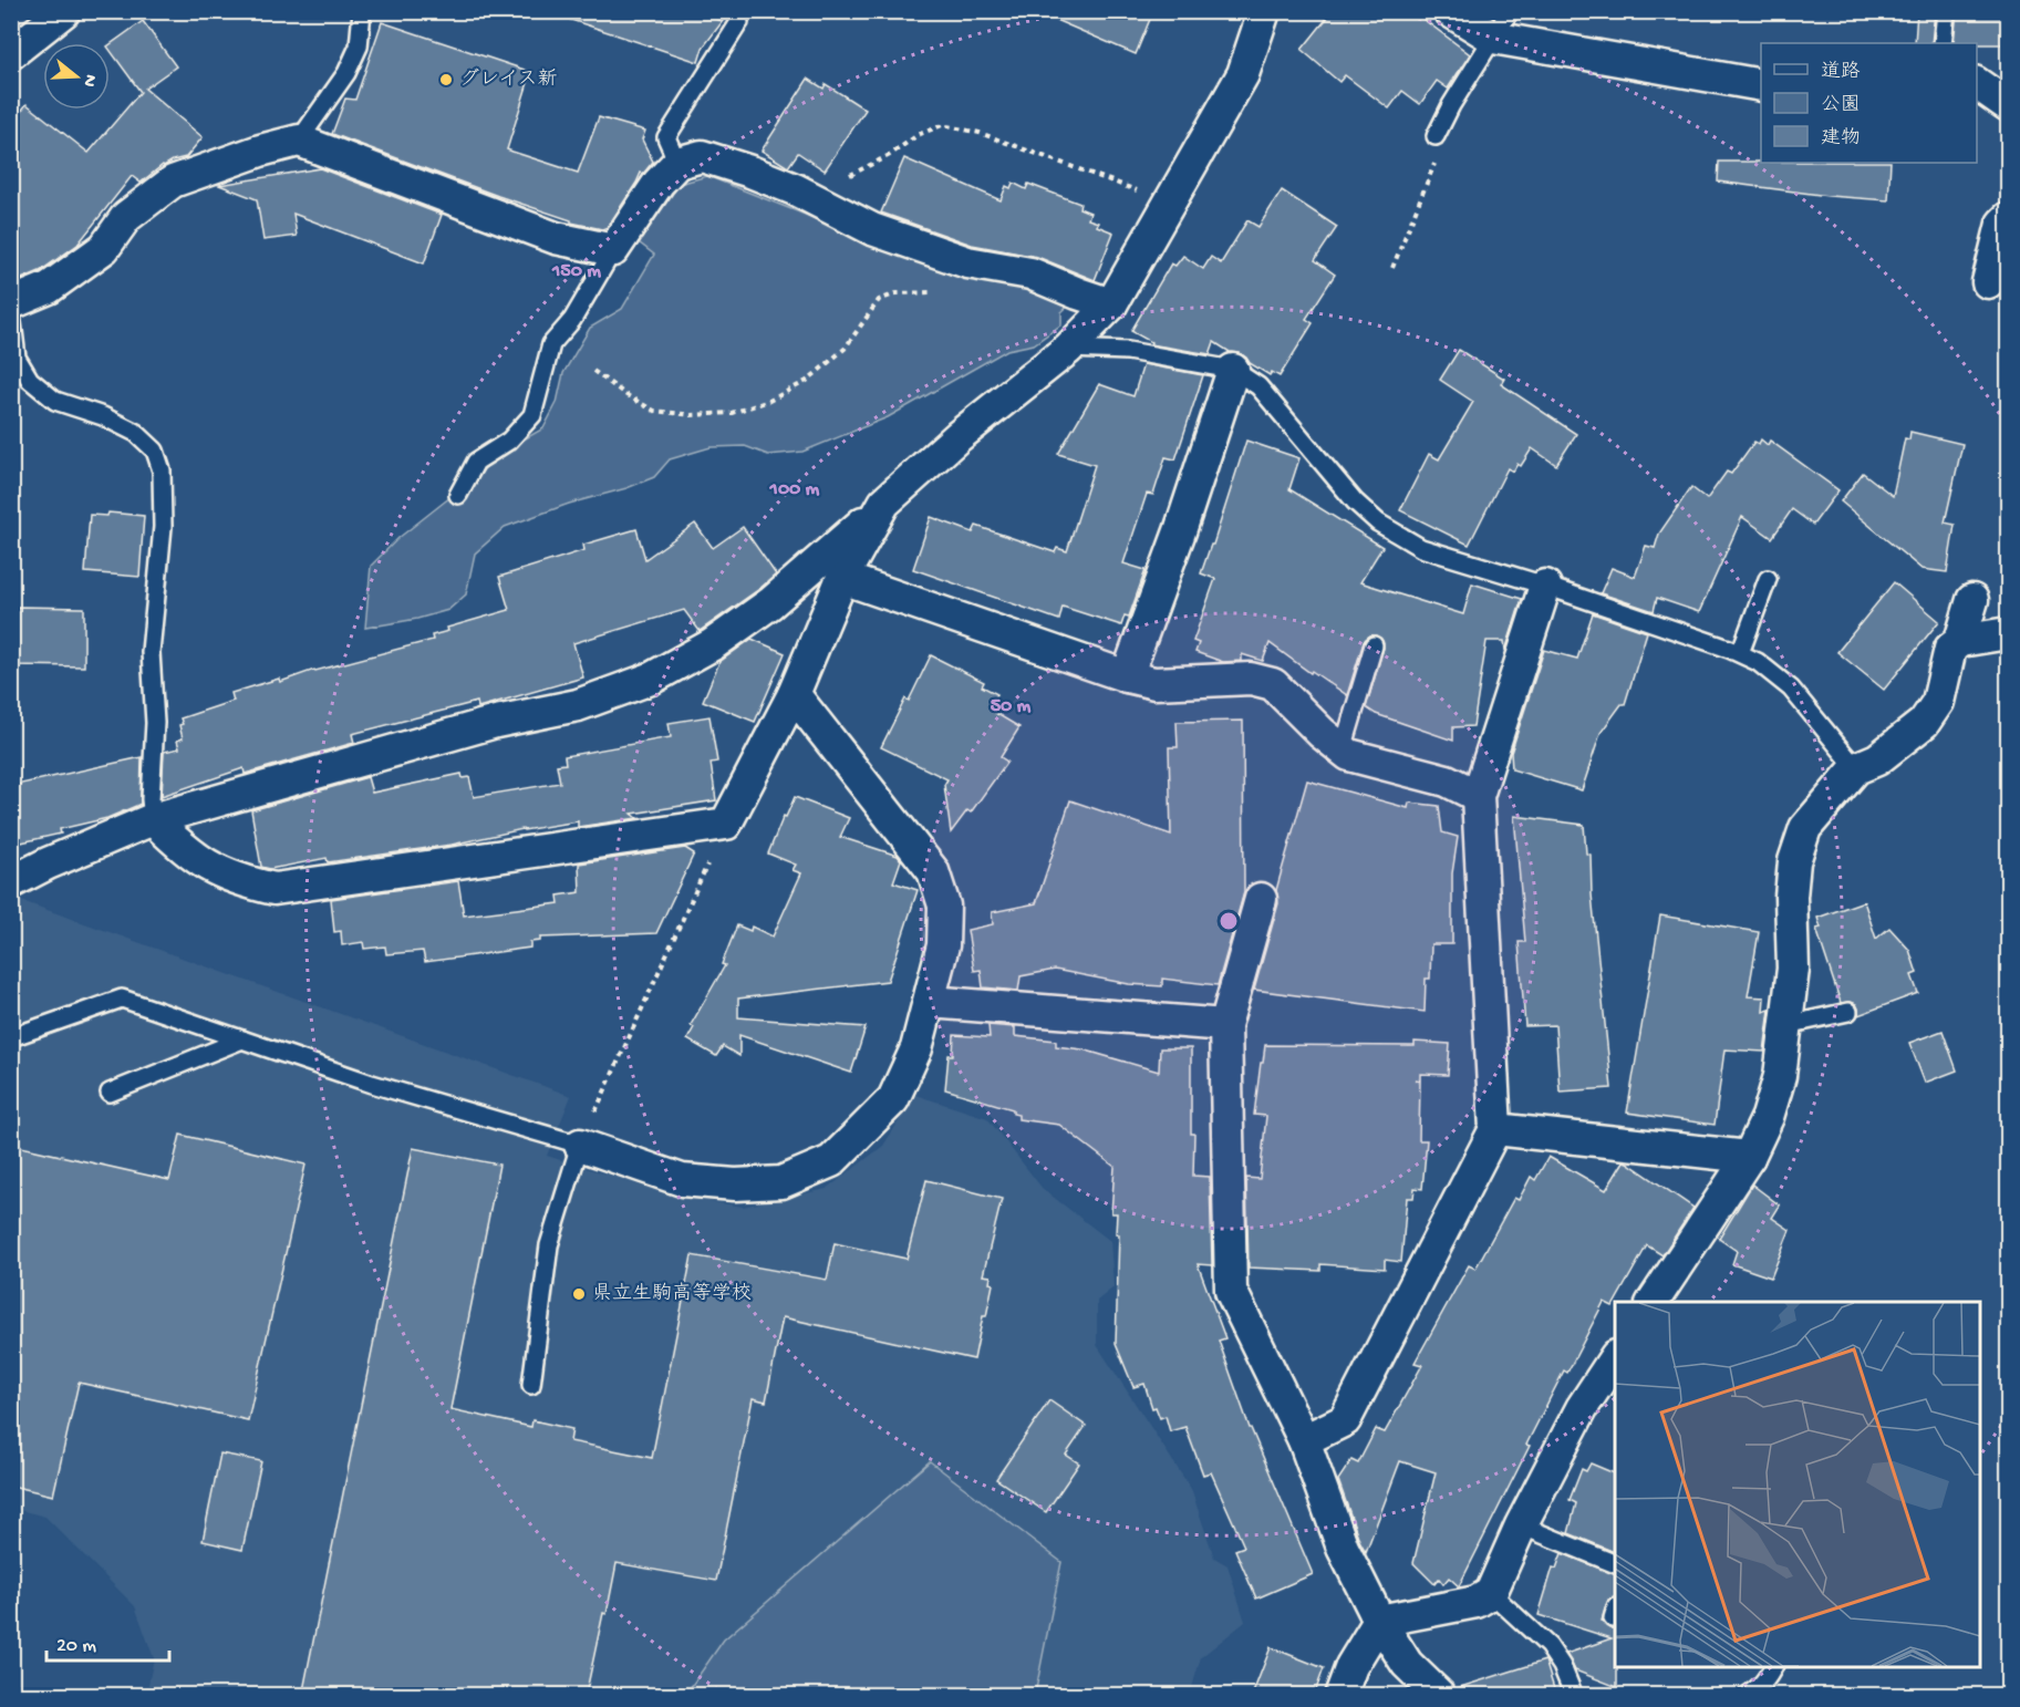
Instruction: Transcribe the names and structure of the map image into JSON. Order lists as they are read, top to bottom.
{
  "places": ["グレイス新", "県立生駒高等学校"],
  "legend": ["道路", "公園", "建物"],
  "scale_bar": "20 m",
  "north": "right",
  "rings": ["150 m", "100 m", "50 m"]
}
